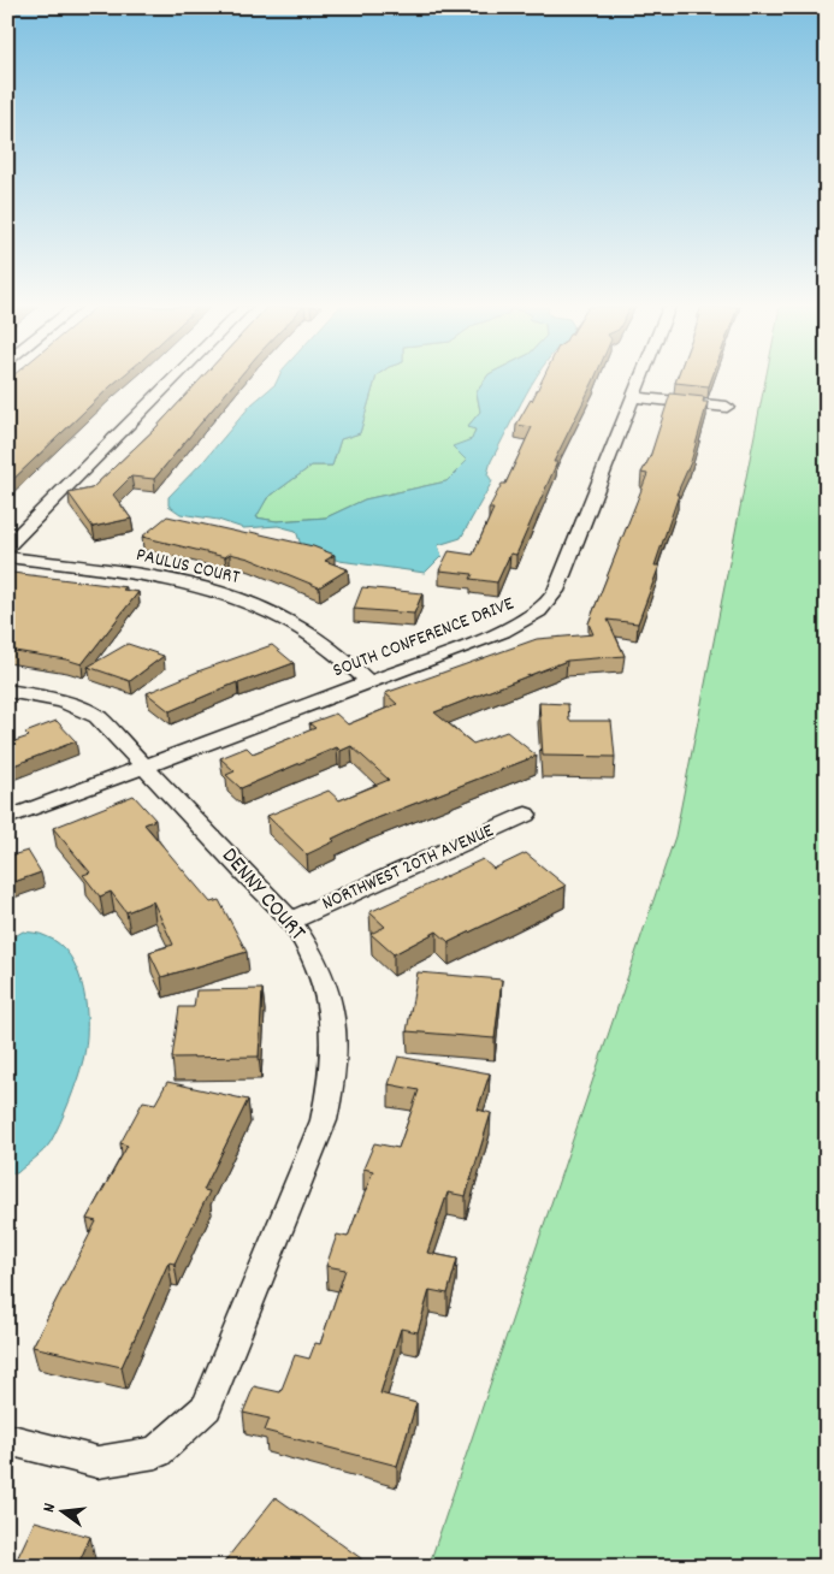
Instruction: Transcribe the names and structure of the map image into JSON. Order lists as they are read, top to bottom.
{
  "streets": {
    "street": [
      "PAULUS COURT",
      "SOUTH CONFERENCE DRIVE",
      "NORTHWEST 20TH AVENUE",
      "DENNY COURT"
    ]
  },
  "crossings": [
    ["PAULUS COURT", "SOUTH CONFERENCE DRIVE"],
    ["SOUTH CONFERENCE DRIVE", "DENNY COURT"],
    ["NORTHWEST 20TH AVENUE", "DENNY COURT"]
  ],
  "north": "left"
}
